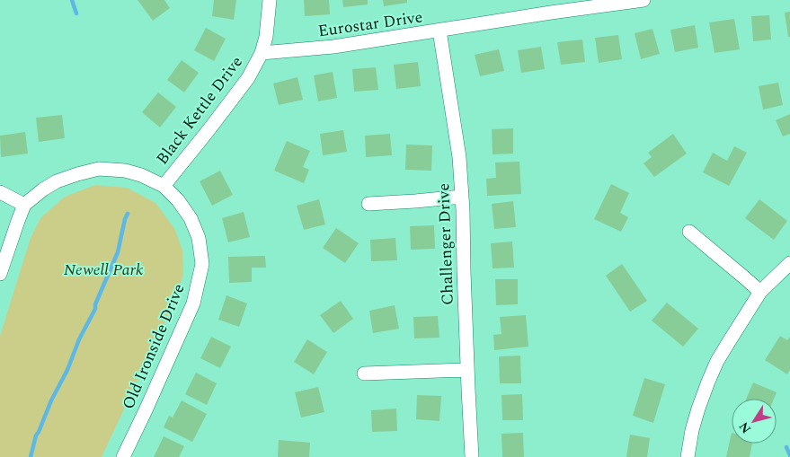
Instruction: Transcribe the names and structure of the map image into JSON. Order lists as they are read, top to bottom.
{
  "streets": {
    "street": [
      "Eurostar Drive",
      "Black Kettle Drive",
      "Challenger Drive",
      "Old Ironside Drive"
    ]
  },
  "crossings": [
    ["Eurostar Drive", "Black Kettle Drive"],
    ["Eurostar Drive", "Challenger Drive"],
    ["Black Kettle Drive", "Old Ironside Drive"]
  ],
  "parks": ["Newell Park"],
  "north": "bottom left"
}
